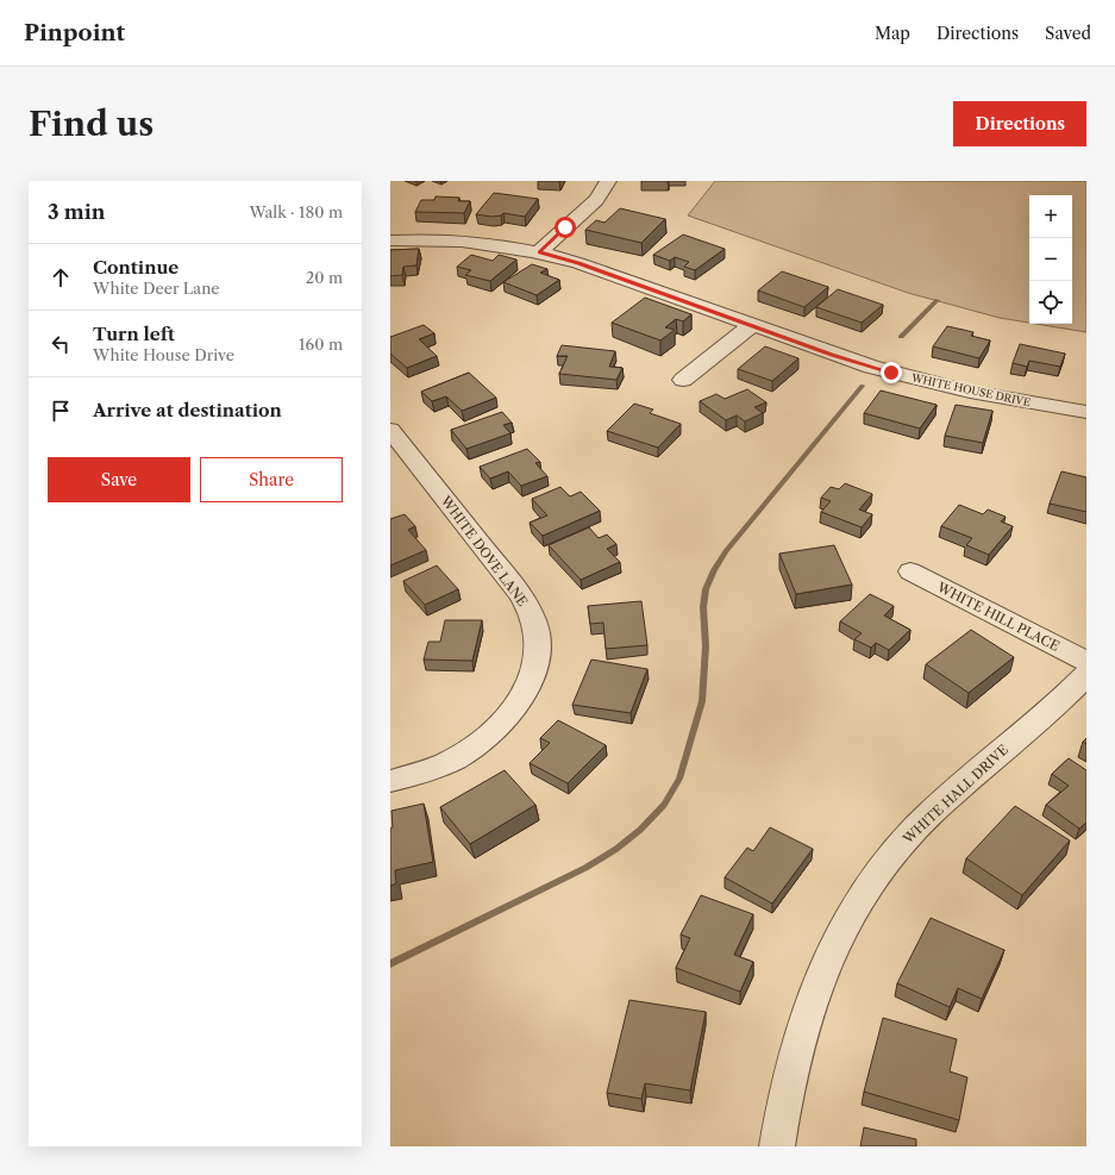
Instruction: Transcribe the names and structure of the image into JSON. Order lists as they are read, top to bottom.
{
  "streets": {
    "street": [
      "WHITE HOUSE DRIVE",
      "WHITE DOVE LANE",
      "WHITE HILL PLACE",
      "WHITE HALL DRIVE"
    ]
  },
  "page": {
    "header": "Pinpoint",
    "nav": ["Map", "Directions", "Saved"],
    "buttons": [
      "Directions",
      ["Save", "Share"]
    ],
    "title": "Find us",
    "heading": ["3 min", "Walk · 180 m"],
    "map_buttons": ["+", "−"],
    "list": [
      ["Continue", "White Deer Lane", "20 m"],
      ["Turn left", "White House Drive", "160 m"],
      "Arrive at destination"
    ]
  }
}
